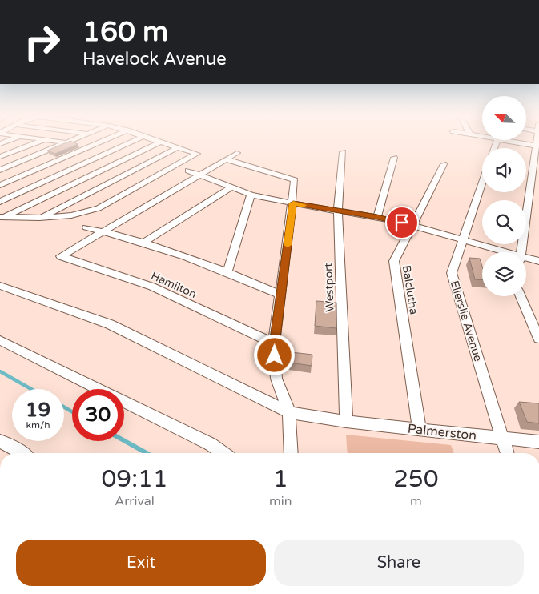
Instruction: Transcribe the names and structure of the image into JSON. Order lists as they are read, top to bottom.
{
  "streets": {
    "street": [
      "Hamilton",
      "Westport",
      "Balclutha",
      "Ellerslie Avenue",
      "Palmerston"
    ]
  },
  "crossings": [
    ["Westport", "Palmerston"],
    ["Balclutha", "Palmerston"],
    ["Ellerslie Avenue", "Palmerston"]
  ],
  "north": "top left",
  "page": {
    "turn": ["160 m", "Havelock Avenue"],
    "speed": "19 km/h",
    "limit": "30",
    "eta": [
      "09:11",
      "Arrival",
      "1",
      "min",
      "250",
      "m"
    ],
    "buttons": ["Exit", "Share"]
  }
}
